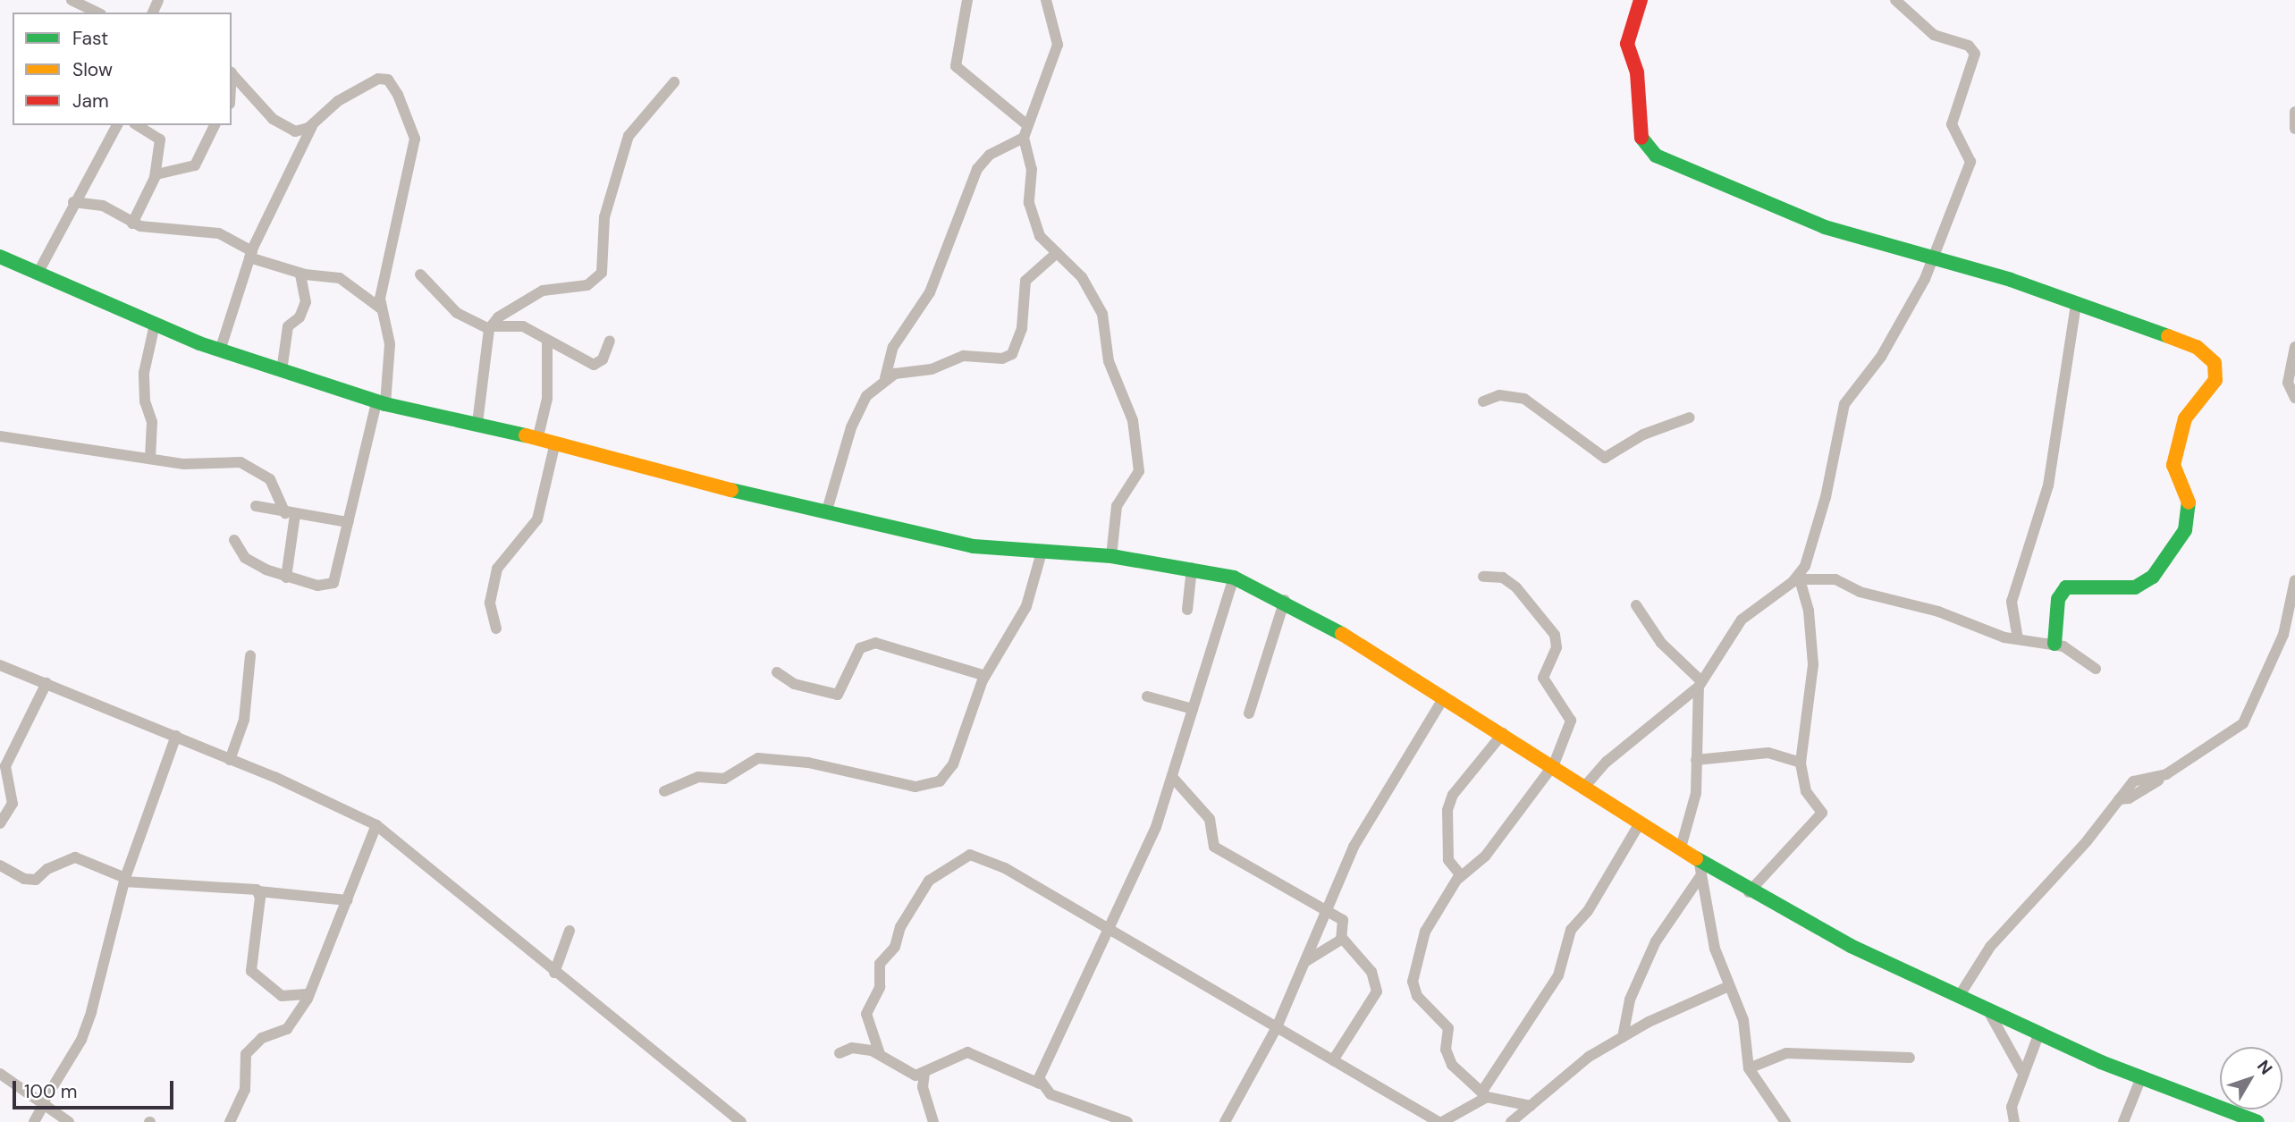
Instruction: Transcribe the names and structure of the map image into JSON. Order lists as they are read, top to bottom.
{
  "legend": ["Fast", "Slow", "Jam"],
  "scale_bar": "100 m",
  "north": "top right"
}
